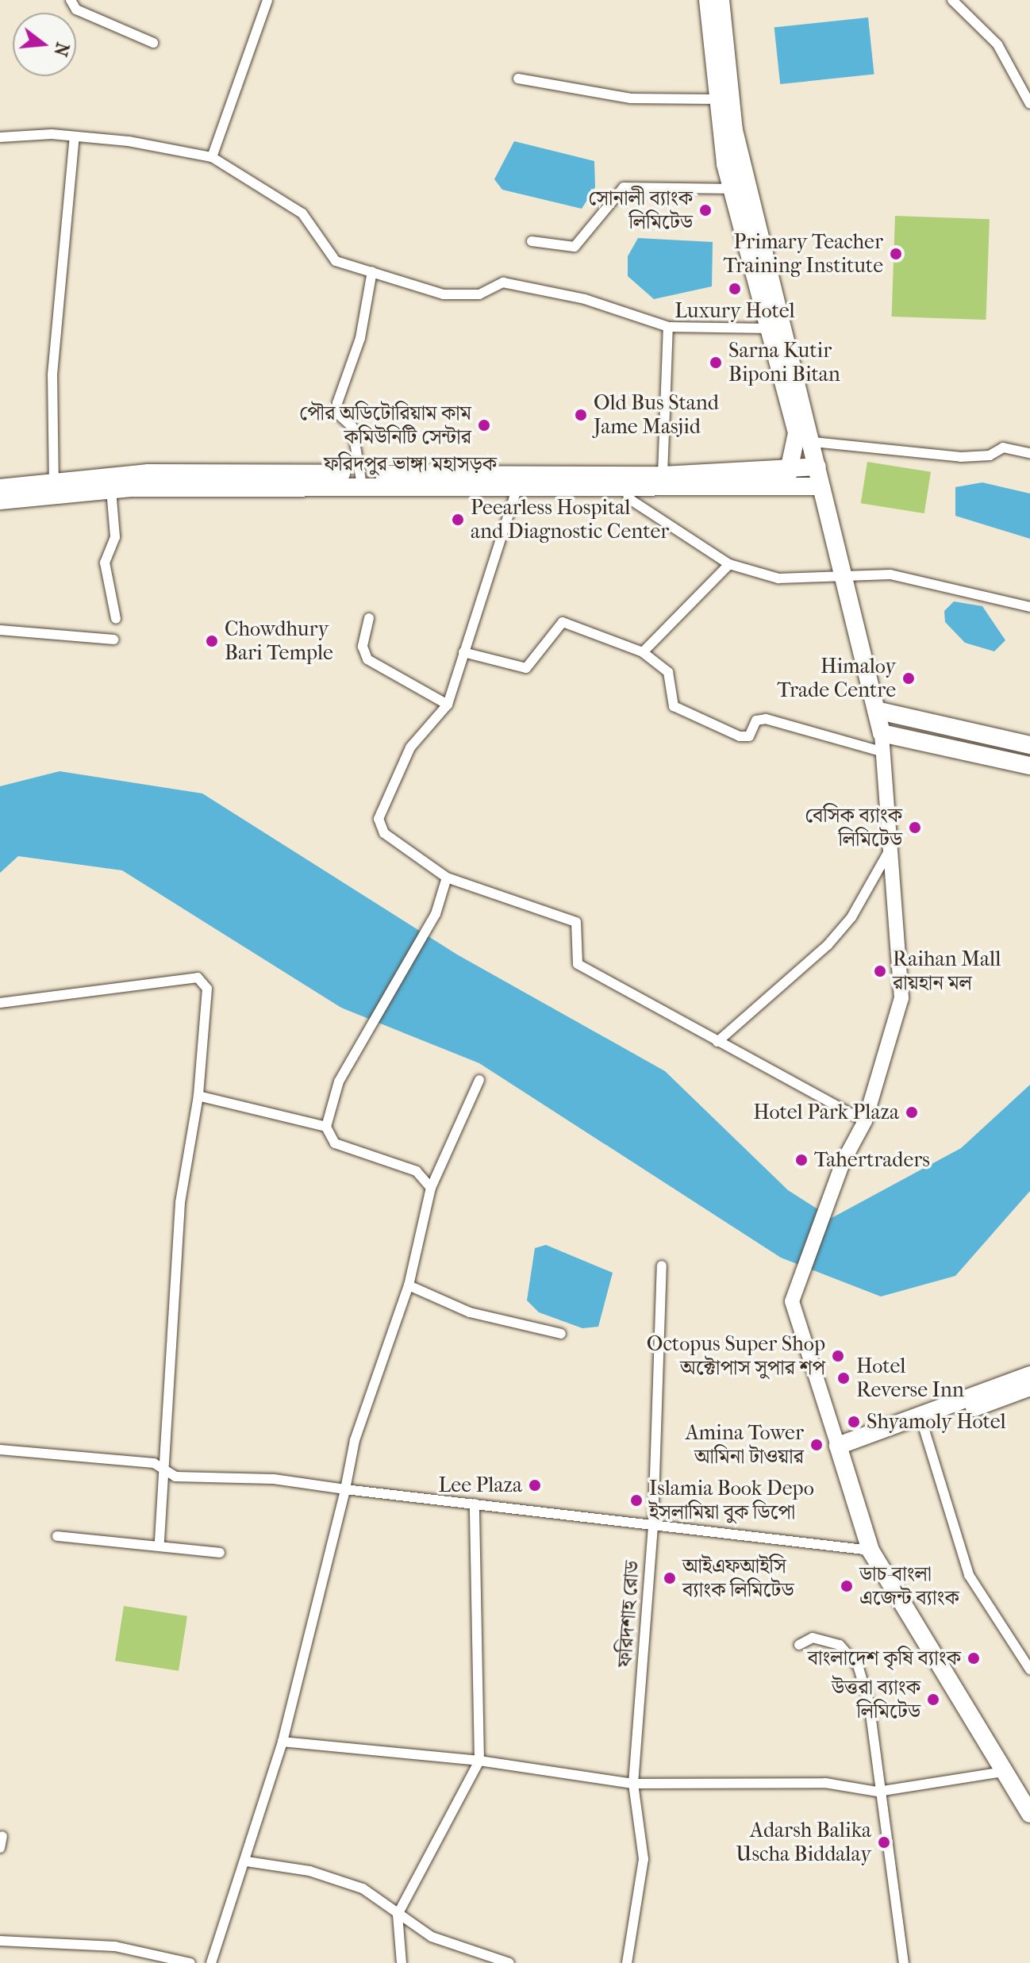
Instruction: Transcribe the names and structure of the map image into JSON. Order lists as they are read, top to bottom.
{
  "streets": {
    "highway": ["ফরিদপুর-ভাঙ্গা মহাসড়ক"],
    "street": ["ফরিদশাহ রোড"]
  },
  "places": [
    "সোনালী ব্যাংক লিমিটেড",
    "Primary Teacher Training Institute",
    "Luxury Hotel",
    "Sarna Kutir Biponi Bitan",
    "Old Bus Stand Jame Masjid",
    "পৌর অডিটোরিয়াম কাম কমিউনিটি সেন্টার",
    "Peearless Hospital and Diagnostic Center",
    "Chowdhury Bari Temple",
    "Himaloy Trade Centre",
    "বেসিক ব্যাংক লিমিটেড",
    "Raihan Mall রায়হান মল",
    "Hotel Park Plaza",
    "Tahertraders",
    "Octopus Super Shop অক্টোপাস সুপার শপ",
    "Hotel Reverse Inn",
    "Shyamoly Hotel",
    "Amina Tower আমিনা টাওয়ার",
    "Lee Plaza",
    "Islamia Book Depo ইসলামিয়া বুক ডিপো",
    "আইএফআইসি ব্যাংক লিমিটেড",
    "ডাচ-বাংলা এজেন্ট ব্যাংক",
    "বাংলাদেশ কৃষি ব্যাংক",
    "উত্তরা ব্যাংক লিমিটেড",
    "Adarsh Balika Uscha Biddalay"
  ],
  "north": "right"
}
